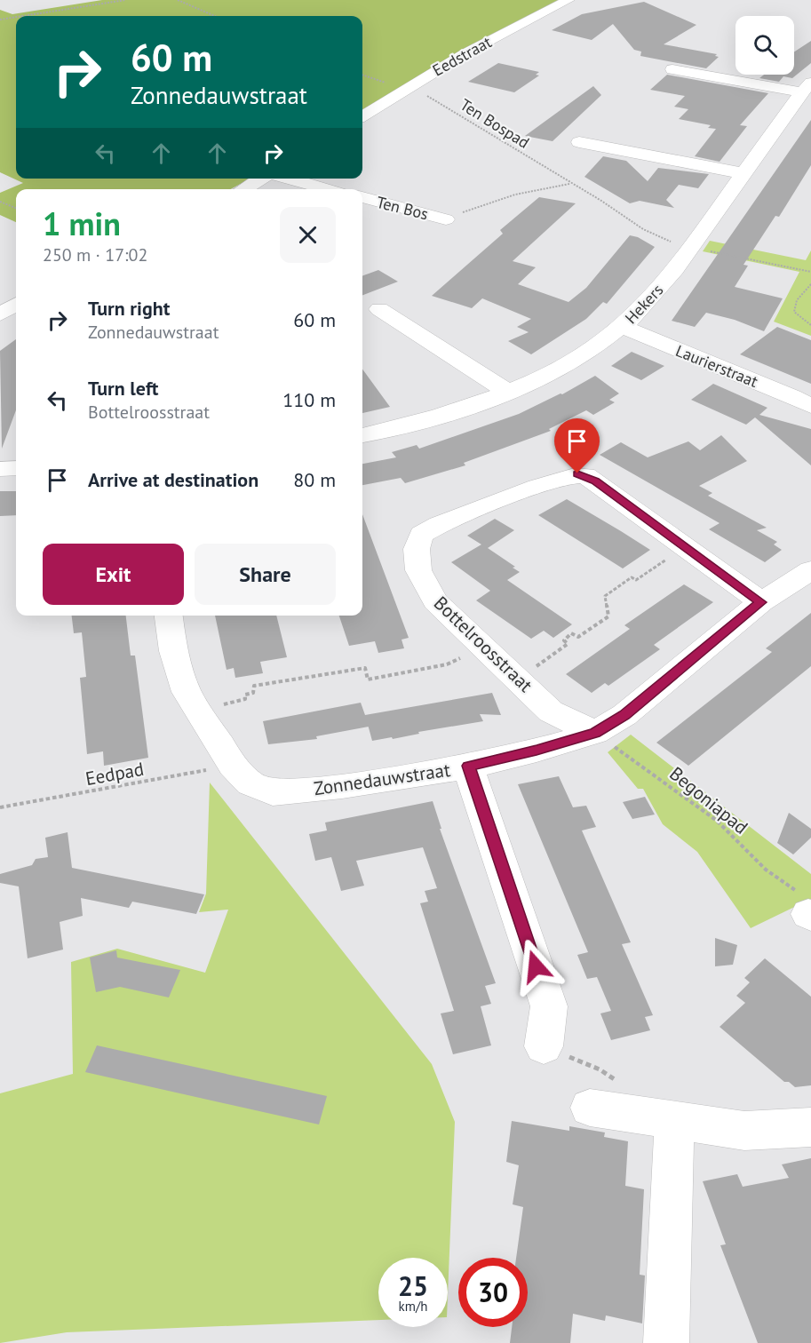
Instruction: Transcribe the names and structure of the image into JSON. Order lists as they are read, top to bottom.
{
  "streets": {
    "street": [
      "Eedstraat",
      "Ten Bos",
      "Hekers",
      "Laurierstraat",
      "Bottelroosstraat",
      "Zonnedauwstraat"
    ],
    "path": ["Ten Bospad", "Eedpad", "Begoniapad"]
  },
  "crossings": [
    ["Eedstraat", "Ten Bospad"],
    ["Ten Bospad", "Hekers"],
    ["Hekers", "Laurierstraat"],
    ["Bottelroosstraat", "Zonnedauwstraat"],
    ["Bottelroosstraat", "Begoniapad"],
    ["Eedpad", "Zonnedauwstraat"],
    ["Zonnedauwstraat", "Begoniapad"]
  ],
  "page": {
    "turn": ["60 m", "Zonnedauwstraat"],
    "heading": ["1 min", "250 m · 17:02"],
    "list": [
      {
        "name": "Turn right",
        "note": "Zonnedauwstraat",
        "value": "60 m"
      },
      {
        "name": "Turn left",
        "note": "Bottelroosstraat",
        "value": "110 m"
      },
      {
        "name": "Arrive at destination",
        "value": "80 m"
      }
    ],
    "buttons": ["Exit", "Share"],
    "speed": "25 km/h",
    "limit": "30"
  }
}
